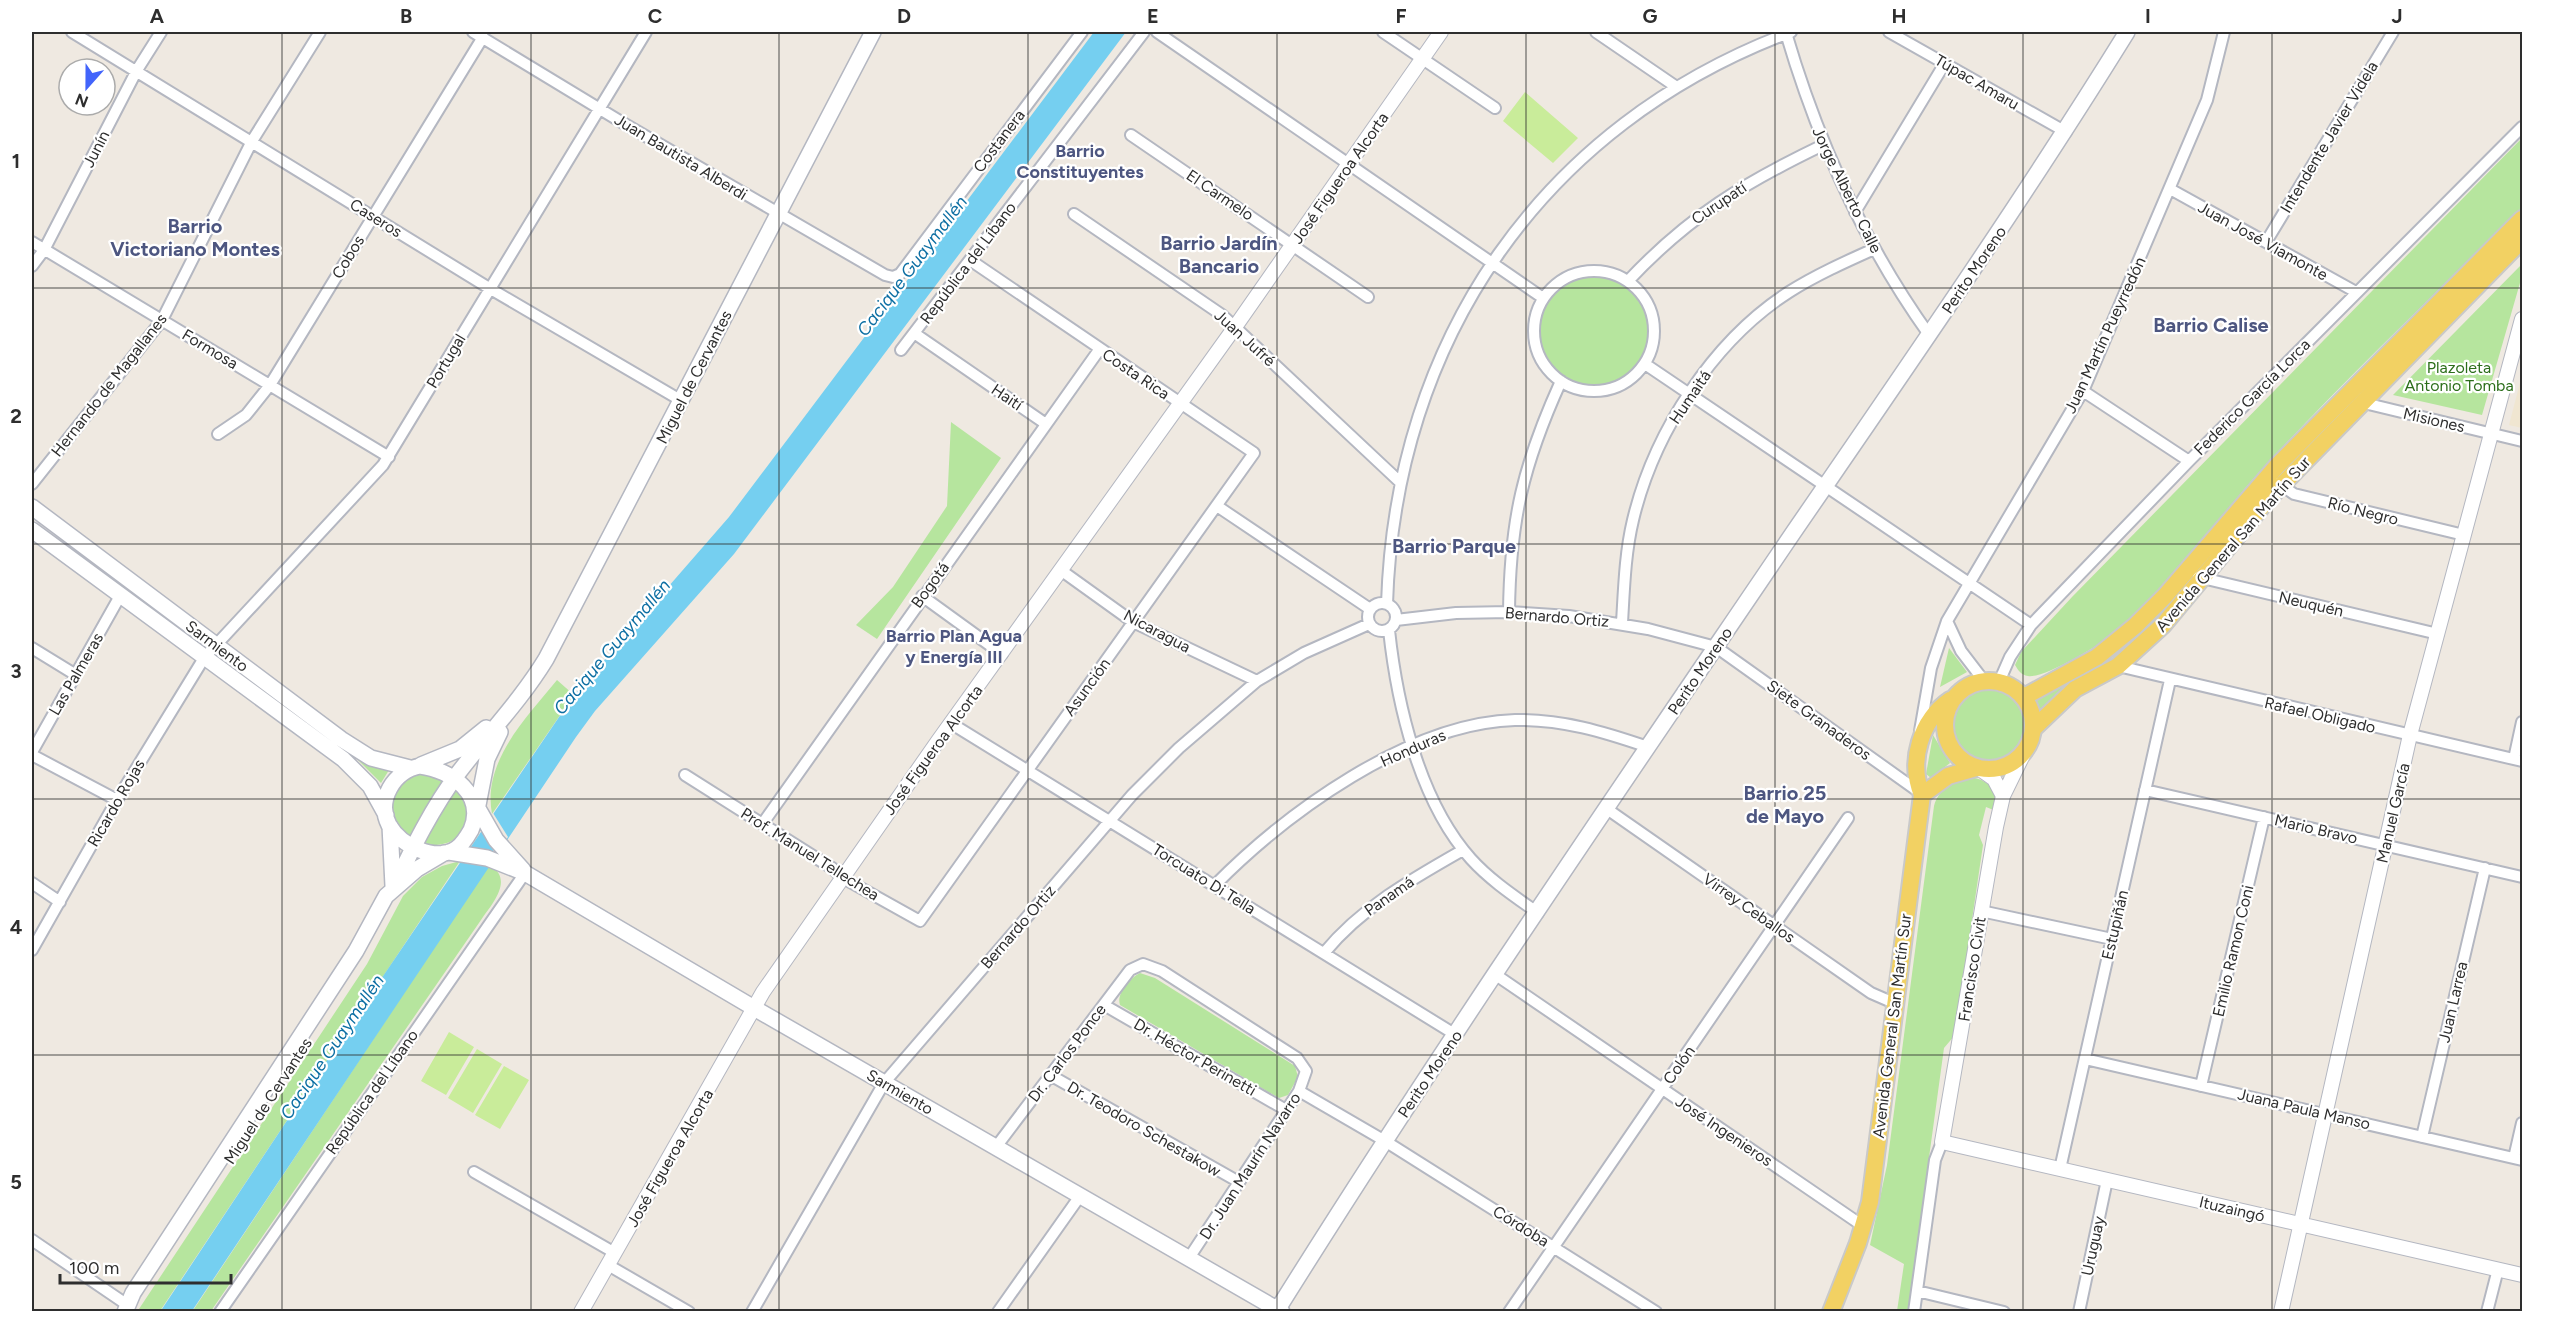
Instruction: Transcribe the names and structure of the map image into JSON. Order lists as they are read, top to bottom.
{
  "streets": {
    "main road": [
      "Perito Moreno",
      "Juan Martín Pueyrredón",
      "Miguel de Cervantes",
      "Avenida General San Martín Sur",
      "Sarmiento",
      "Francisco Civit"
    ],
    "street": [
      "Túpac Amaru",
      "Intendente Javier Videla",
      "Costanera",
      "Junín",
      "Juan Bautista Alberdi",
      "José Figueroa Alcorta",
      "Jorge Alberto Calle",
      "El Carmelo",
      "Curupatí",
      "Caseros",
      "Juan José Viamonte",
      "Cobos",
      "República del Líbano",
      "Juan Jufré",
      "Formosa",
      "Portugal",
      "Costa Rica",
      "Hernando de Magallanes",
      "Haití",
      "Humaitá",
      "Federico García Lorca",
      "Misiones",
      "Río Negro",
      "Bogotá",
      "Neuquén",
      "Bernardo Ortiz",
      "Nicaragua",
      "Las Palmeras",
      "Asunción",
      "Rafael Obligado",
      "Siete Granaderos",
      "Honduras",
      "Ricardo Rojas",
      "Manuel García",
      "Mario Bravo",
      "Prof. Manuel Tellechea",
      "Torcuato Di Tella",
      "Panamá",
      "Virrey Ceballos",
      "Estupiñán",
      "Emilio Ramon Coni",
      "Juan Larrea",
      "Dr. Carlos Ponce",
      "Dr. Héctor Perinetti",
      "Colón",
      "Juana Paula Manso",
      "Dr. Teodoro Schestakow",
      "José Ingenieros",
      "Dr. Juan Maurín Navarro",
      "Ituzaingó",
      "Córdoba",
      "Uruguay"
    ]
  },
  "crossings": [
    ["Túpac Amaru", "Perito Moreno"],
    ["Intendente Javier Videla", "Juan José Viamonte"],
    ["Costanera", "Juan Bautista Alberdi"],
    ["Junín", "Caseros"],
    ["Junín", "Formosa"],
    ["Juan Bautista Alberdi", "Cobos"],
    ["Juan Bautista Alberdi", "Portugal"],
    ["Juan Bautista Alberdi", "Miguel de Cervantes"],
    ["José Figueroa Alcorta", "El Carmelo"],
    ["José Figueroa Alcorta", "Juan Jufré"],
    ["José Figueroa Alcorta", "Costa Rica"],
    ["José Figueroa Alcorta", "Nicaragua"],
    ["José Figueroa Alcorta", "Sarmiento"],
    ["José Figueroa Alcorta", "Prof. Manuel Tellechea"],
    ["José Figueroa Alcorta", "Torcuato Di Tella"],
    ["Jorge Alberto Calle", "Curupatí"],
    ["Jorge Alberto Calle", "Perito Moreno"],
    ["Jorge Alberto Calle", "Humaitá"],
    ["Caseros", "Cobos"],
    ["Caseros", "Portugal"],
    ["Caseros", "Miguel de Cervantes"],
    ["Caseros", "Hernando de Magallanes"],
    ["Juan José Viamonte", "Juan Martín Pueyrredón"],
    ["Juan José Viamonte", "Federico García Lorca"],
    ["Cobos", "Formosa"],
    ["República del Líbano", "Costa Rica"],
    ["República del Líbano", "Haití"],
    ["República del Líbano", "Sarmiento"],
    ["Perito Moreno", "Bernardo Ortiz"],
    ["Perito Moreno", "Sarmiento"],
    ["Perito Moreno", "Siete Granaderos"],
    ["Perito Moreno", "Honduras"],
    ["Perito Moreno", "Torcuato Di Tella"],
    ["Perito Moreno", "Virrey Ceballos"],
    ["Perito Moreno", "José Ingenieros"],
    ["Perito Moreno", "Córdoba"],
    ["Juan Martín Pueyrredón", "Avenida General San Martín Sur"],
    ["Juan Martín Pueyrredón", "Siete Granaderos"],
    ["Formosa", "Portugal"],
    ["Formosa", "Hernando de Magallanes"],
    ["Portugal", "Sarmiento"],
    ["Portugal", "Ricardo Rojas"],
    ["Costa Rica", "Bogotá"],
    ["Costa Rica", "Asunción"],
    ["Miguel de Cervantes", "Sarmiento"],
    ["Haití", "Bogotá"],
    ["Humaitá", "Bernardo Ortiz"],
    ["Federico García Lorca", "Avenida General San Martín Sur"],
    ["Federico García Lorca", "Francisco Civit"],
    ["Misiones", "Avenida General San Martín Sur"],
    ["Misiones", "Manuel García"],
    ["Río Negro", "Avenida General San Martín Sur"],
    ["Río Negro", "Manuel García"],
    ["Avenida General San Martín Sur", "Neuquén"],
    ["Avenida General San Martín Sur", "Rafael Obligado"],
    ["Avenida General San Martín Sur", "Siete Granaderos"],
    ["Avenida General San Martín Sur", "Virrey Ceballos"],
    ["Avenida General San Martín Sur", "Francisco Civit"],
    ["Avenida General San Martín Sur", "José Ingenieros"],
    ["Bogotá", "Prof. Manuel Tellechea"],
    ["Neuquén", "Manuel García"],
    ["Bernardo Ortiz", "Nicaragua"],
    ["Bernardo Ortiz", "Sarmiento"],
    ["Bernardo Ortiz", "Siete Granaderos"],
    ["Bernardo Ortiz", "Torcuato Di Tella"],
    ["Nicaragua", "Asunción"],
    ["Sarmiento", "Las Palmeras"],
    ["Sarmiento", "Ricardo Rojas"],
    ["Sarmiento", "Dr. Carlos Ponce"],
    ["Sarmiento", "Dr. Juan Maurín Navarro"],
    ["Asunción", "Prof. Manuel Tellechea"],
    ["Asunción", "Torcuato Di Tella"],
    ["Rafael Obligado", "Manuel García"],
    ["Rafael Obligado", "Estupiñán"],
    ["Honduras", "Torcuato Di Tella"],
    ["Manuel García", "Mario Bravo"],
    ["Manuel García", "Juana Paula Manso"],
    ["Manuel García", "Ituzaingó"],
    ["Mario Bravo", "Estupiñán"],
    ["Mario Bravo", "Emilio Ramon Coni"],
    ["Mario Bravo", "Juan Larrea"],
    ["Torcuato Di Tella", "Panamá"],
    ["Virrey Ceballos", "Colón"],
    ["Estupiñán", "Juana Paula Manso"],
    ["Estupiñán", "Ituzaingó"],
    ["Emilio Ramon Coni", "Juana Paula Manso"],
    ["Francisco Civit", "Ituzaingó"],
    ["Juan Larrea", "Juana Paula Manso"],
    ["Dr. Carlos Ponce", "Dr. Héctor Perinetti"],
    ["Dr. Carlos Ponce", "Dr. Teodoro Schestakow"],
    ["Dr. Carlos Ponce", "Dr. Juan Maurín Navarro"],
    ["Dr. Héctor Perinetti", "Dr. Juan Maurín Navarro"],
    ["Colón", "José Ingenieros"],
    ["Colón", "Córdoba"],
    ["Dr. Teodoro Schestakow", "Dr. Juan Maurín Navarro"],
    ["Ituzaingó", "Uruguay"]
  ],
  "districts": [
    "Barrio Constituyentes",
    "Barrio Victoriano Montes",
    "Barrio Jardín Bancario",
    "Barrio Calise",
    "Barrio Parque",
    "Barrio Plan Agua y Energía III",
    "Barrio 25 de Mayo"
  ],
  "water": ["Cacique Guaymallén"],
  "parks": ["Plazoleta Antonio Tomba"],
  "scale_bar": "100 m",
  "north": "bottom",
  "grid": {
    "columns": [
      "A",
      "B",
      "C",
      "D",
      "E",
      "F",
      "G",
      "H",
      "I",
      "J"
    ],
    "rows": [
      "1",
      "2",
      "3",
      "4",
      "5"
    ]
  }
}
